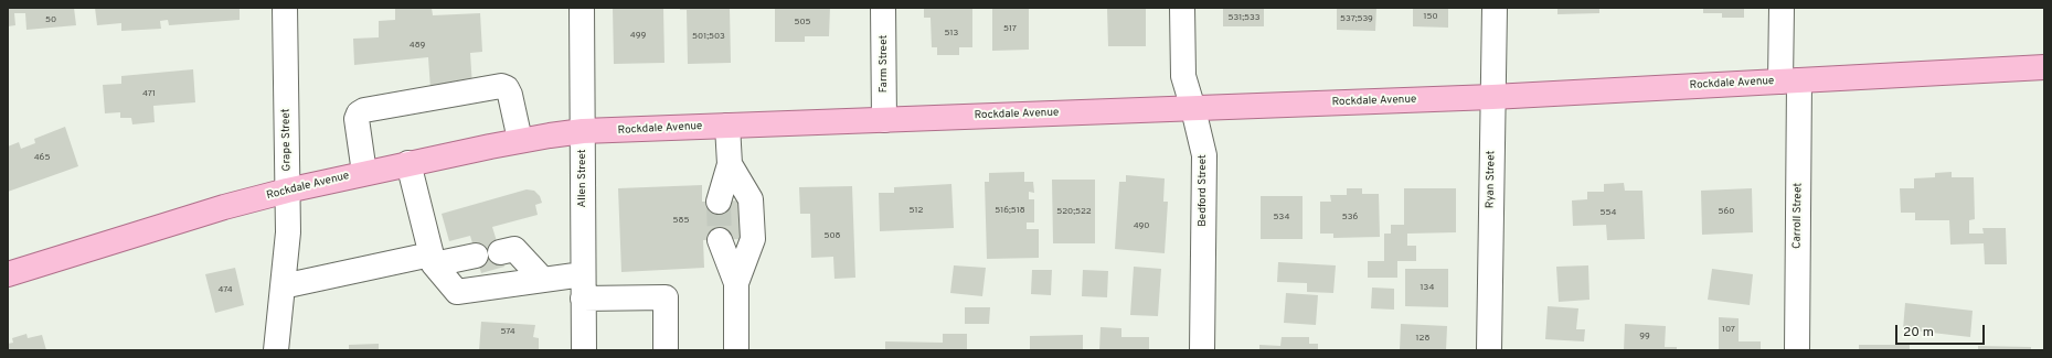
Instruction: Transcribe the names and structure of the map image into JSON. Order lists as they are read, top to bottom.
{
  "streets": {
    "main road": ["Rockdale Avenue"],
    "street": [
      "Farm Street",
      "Grape Street",
      "Allen Street",
      "Ryan Street",
      "Bedford Street",
      "Carroll Street"
    ]
  },
  "crossings": [
    ["Farm Street", "Rockdale Avenue"],
    ["Rockdale Avenue", "Grape Street"],
    ["Rockdale Avenue", "Allen Street"],
    ["Rockdale Avenue", "Ryan Street"],
    ["Rockdale Avenue", "Bedford Street"],
    ["Rockdale Avenue", "Carroll Street"]
  ],
  "house_numbers": [
    "150",
    "531;533",
    "537;539",
    "50",
    "505",
    "517",
    "513",
    "499",
    "501;503",
    "489",
    "471",
    "465",
    "512",
    "516;518",
    "520;522",
    "560",
    "554",
    "534",
    "536",
    "585",
    "490",
    "508",
    "134",
    "474",
    "107",
    "574",
    "99",
    "128"
  ],
  "scale_bar": "20 m"
}
